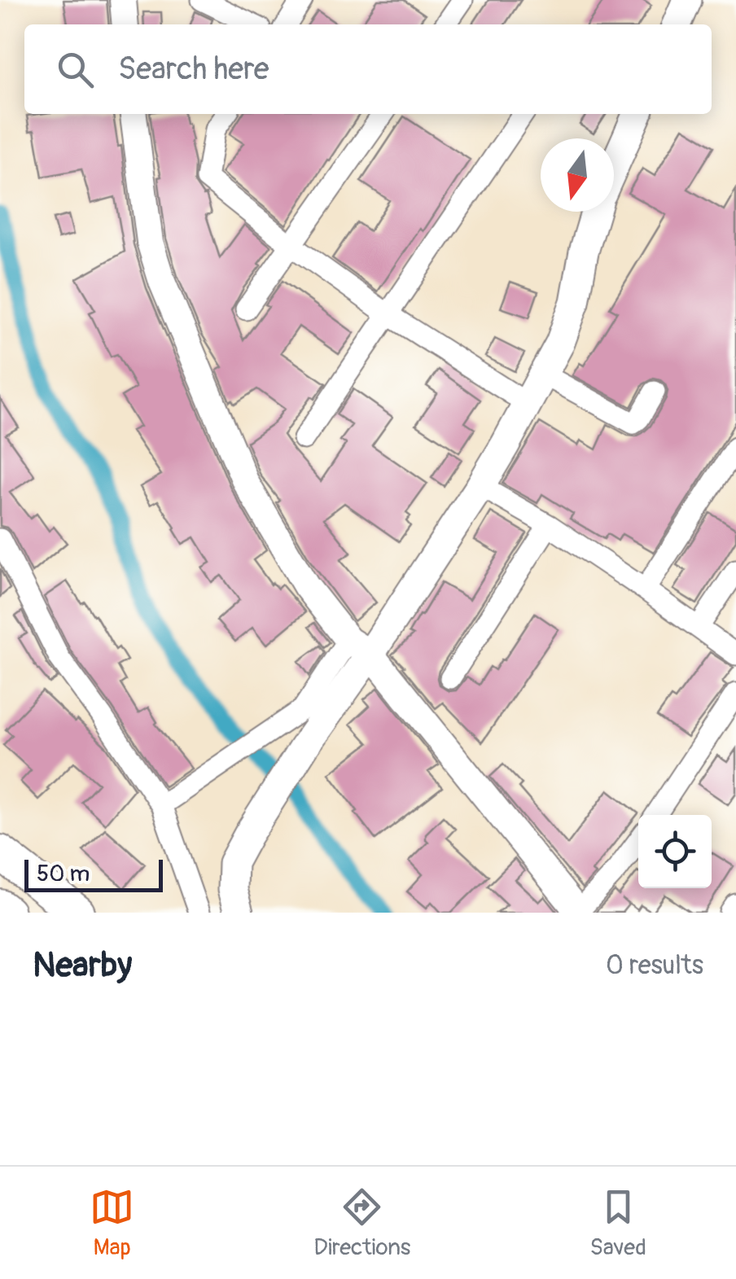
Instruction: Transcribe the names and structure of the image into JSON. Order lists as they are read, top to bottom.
{
  "scale_bar": "50 m",
  "north": "bottom",
  "page": {
    "search": "Search here",
    "scale": "50 m",
    "heading": ["Nearby", "0 results"],
    "nav": ["Map", "Directions", "Saved"]
  }
}
